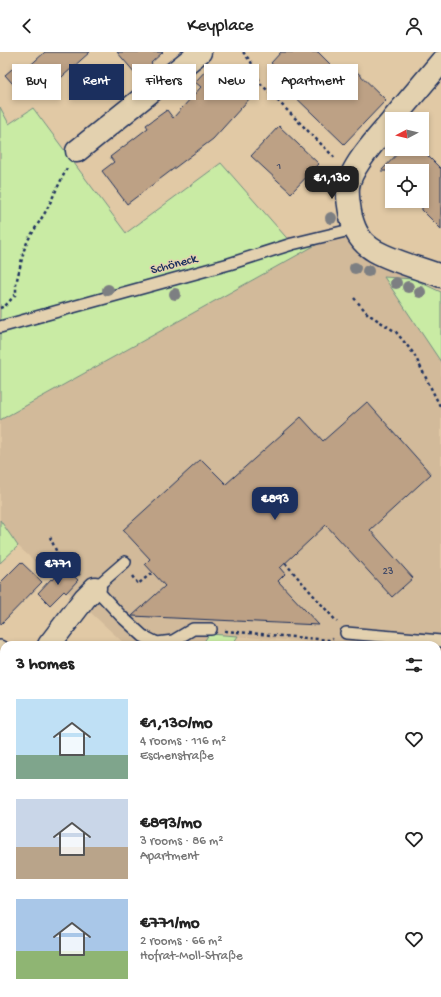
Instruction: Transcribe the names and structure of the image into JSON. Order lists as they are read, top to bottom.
{
  "streets": {
    "lane": ["Schöneck"]
  },
  "house_numbers": ["1", "23"],
  "north": "left",
  "page": {
    "header": "Keyplace",
    "chip": [
      "Buy",
      "Rent",
      "Filters",
      "New",
      "Apartment"
    ],
    "price": ["€1,130", "€893", "€771"],
    "heading": "3 homes",
    "list": [
      {
        "name": "€1,130/mo",
        "note": "4 rooms · 116 m² · Eschenstraße"
      },
      {
        "name": "€893/mo",
        "note": "3 rooms · 86 m² · Apartment"
      },
      {
        "name": "€771/mo",
        "note": "2 rooms · 66 m² · Hofrat-Moll-Straße"
      }
    ]
  }
}
